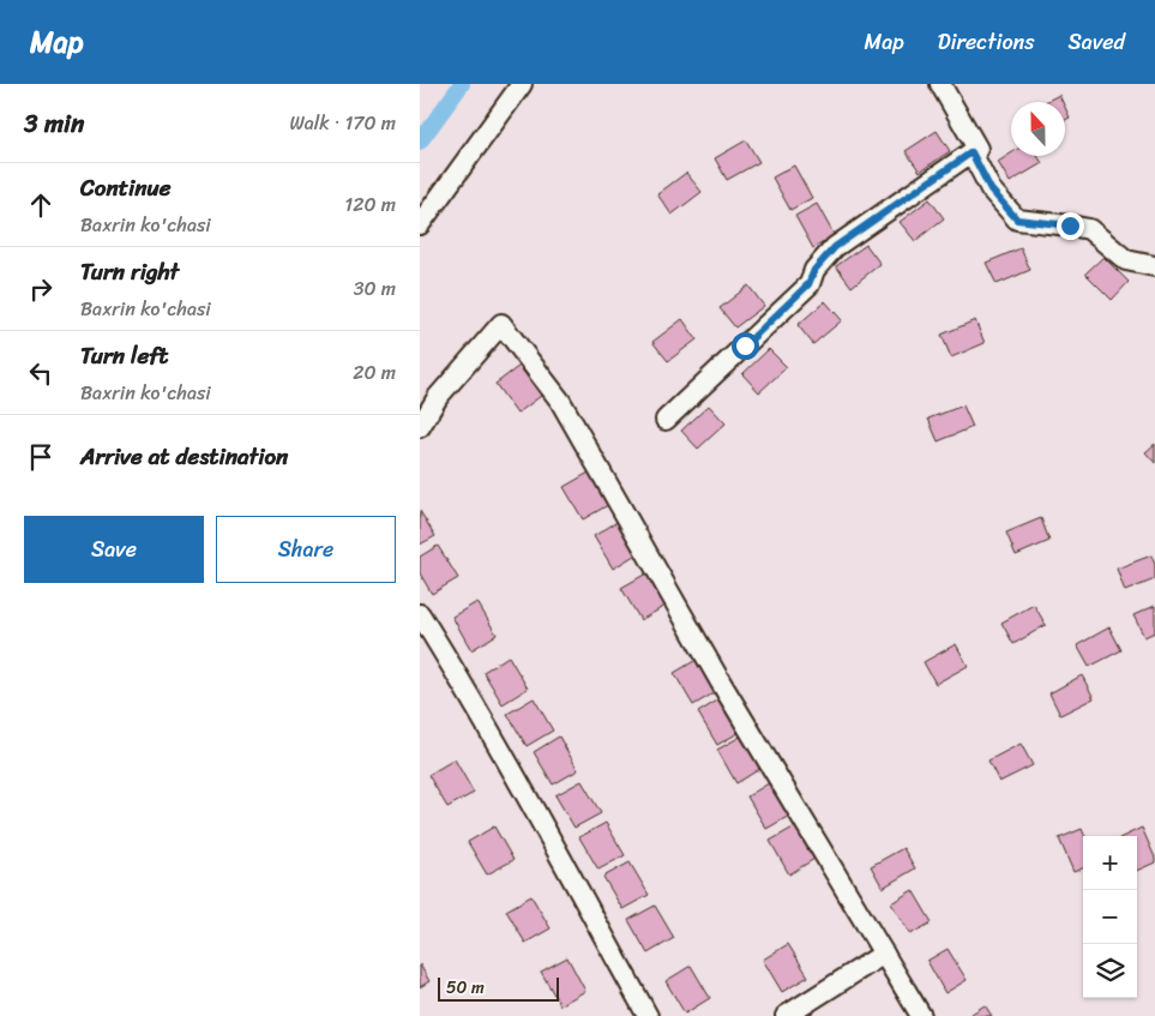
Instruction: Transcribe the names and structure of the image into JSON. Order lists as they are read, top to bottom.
{
  "scale_bar": "50 m",
  "north": "top",
  "page": {
    "header": "Map",
    "nav": ["Map", "Directions", "Saved"],
    "heading": ["3 min", "Walk · 170 m"],
    "list": [
      ["Continue", "Baxrin ko'chasi", "120 m"],
      ["Turn right", "Baxrin ko'chasi", "30 m"],
      ["Turn left", "Baxrin ko'chasi", "20 m"],
      "Arrive at destination"
    ],
    "buttons": ["Save", "Share"],
    "map_buttons": ["+", "−"],
    "scale": "50 m"
  }
}
